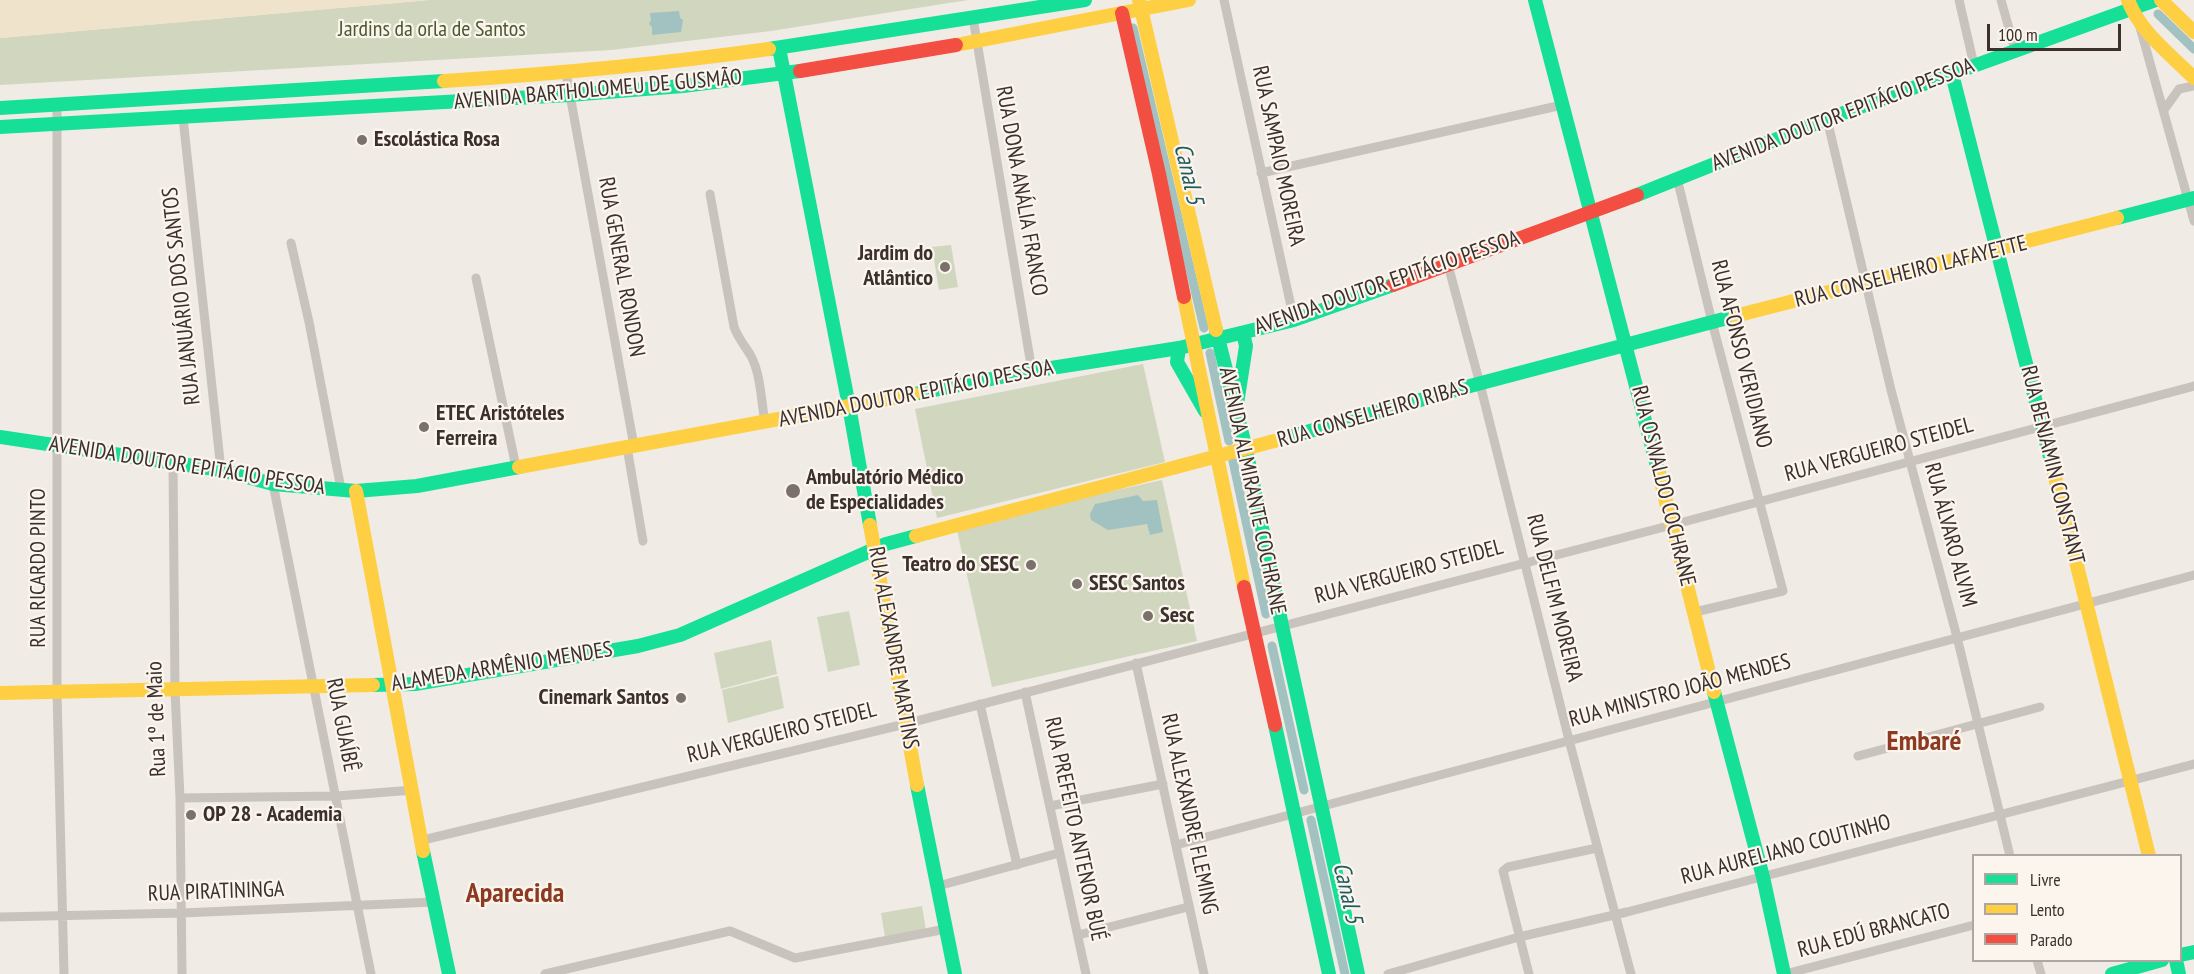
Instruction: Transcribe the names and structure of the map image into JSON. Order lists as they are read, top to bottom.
{
  "streets": {
    "main road": [
      "AVENIDA BARTHOLOMEU DE GUSMÃO",
      "AVENIDA DOUTOR EPITÁCIO PESSOA",
      "RUA CONSELHEIRO LAFAYETTE",
      "RUA CONSELHEIRO RIBAS",
      "RUA BENJAMIN CONSTANT",
      "RUA OSWALDO COCHRANE",
      "AVENIDA ALMIRANTE COCHRANE",
      "RUA ALEXANDRE MARTINS",
      "ALAMEDA ARMÊNIO MENDES"
    ],
    "street": [
      "RUA SAMPAIO MOREIRA",
      "RUA DONA ANÁLIA FRANCO",
      "RUA GENERAL RONDON",
      "RUA JANUÁRIO DOS SANTOS",
      "RUA AFONSO VERIDIANO",
      "RUA VERGUEIRO STEIDEL",
      "RUA ÁLVARO ALVIM",
      "RUA RICARDO PINTO",
      "RUA DELFIM MOREIRA",
      "RUA MINISTRO JOÃO MENDES",
      "Rua 1º de Maio",
      "RUA GUAÍBÊ",
      "RUA ALEXANDRE FLEMING",
      "RUA PREFEITO ANTENOR BUÉ",
      "RUA AURELIANO COUTINHO",
      "RUA PIRATININGA",
      "RUA EDÚ BRANCATO"
    ]
  },
  "crossings": [
    ["AVENIDA BARTHOLOMEU DE GUSMÃO", "RUA DONA ANÁLIA FRANCO"],
    ["AVENIDA BARTHOLOMEU DE GUSMÃO", "RUA GENERAL RONDON"],
    ["AVENIDA BARTHOLOMEU DE GUSMÃO", "RUA JANUÁRIO DOS SANTOS"],
    ["AVENIDA BARTHOLOMEU DE GUSMÃO", "AVENIDA ALMIRANTE COCHRANE"],
    ["AVENIDA BARTHOLOMEU DE GUSMÃO", "RUA RICARDO PINTO"],
    ["AVENIDA BARTHOLOMEU DE GUSMÃO", "RUA ALEXANDRE MARTINS"],
    ["AVENIDA DOUTOR EPITÁCIO PESSOA", "RUA SAMPAIO MOREIRA"],
    ["AVENIDA DOUTOR EPITÁCIO PESSOA", "RUA DONA ANÁLIA FRANCO"],
    ["AVENIDA DOUTOR EPITÁCIO PESSOA", "RUA GENERAL RONDON"],
    ["AVENIDA DOUTOR EPITÁCIO PESSOA", "RUA JANUÁRIO DOS SANTOS"],
    ["AVENIDA DOUTOR EPITÁCIO PESSOA", "RUA AFONSO VERIDIANO"],
    ["AVENIDA DOUTOR EPITÁCIO PESSOA", "RUA BENJAMIN CONSTANT"],
    ["AVENIDA DOUTOR EPITÁCIO PESSOA", "RUA OSWALDO COCHRANE"],
    ["AVENIDA DOUTOR EPITÁCIO PESSOA", "AVENIDA ALMIRANTE COCHRANE"],
    ["AVENIDA DOUTOR EPITÁCIO PESSOA", "RUA ÁLVARO ALVIM"],
    ["AVENIDA DOUTOR EPITÁCIO PESSOA", "RUA RICARDO PINTO"],
    ["AVENIDA DOUTOR EPITÁCIO PESSOA", "RUA DELFIM MOREIRA"],
    ["AVENIDA DOUTOR EPITÁCIO PESSOA", "RUA ALEXANDRE MARTINS"],
    ["AVENIDA DOUTOR EPITÁCIO PESSOA", "Rua 1º de Maio"],
    ["AVENIDA DOUTOR EPITÁCIO PESSOA", "RUA GUAÍBÊ"],
    ["RUA CONSELHEIRO LAFAYETTE", "RUA AFONSO VERIDIANO"],
    ["RUA CONSELHEIRO LAFAYETTE", "RUA CONSELHEIRO RIBAS"],
    ["RUA CONSELHEIRO LAFAYETTE", "RUA BENJAMIN CONSTANT"],
    ["RUA CONSELHEIRO LAFAYETTE", "RUA OSWALDO COCHRANE"],
    ["RUA CONSELHEIRO LAFAYETTE", "RUA ÁLVARO ALVIM"],
    ["RUA AFONSO VERIDIANO", "RUA VERGUEIRO STEIDEL"],
    ["RUA AFONSO VERIDIANO", "RUA OSWALDO COCHRANE"],
    ["RUA CONSELHEIRO RIBAS", "RUA OSWALDO COCHRANE"],
    ["RUA CONSELHEIRO RIBAS", "AVENIDA ALMIRANTE COCHRANE"],
    ["RUA CONSELHEIRO RIBAS", "RUA DELFIM MOREIRA"],
    ["RUA CONSELHEIRO RIBAS", "RUA ALEXANDRE MARTINS"],
    ["RUA CONSELHEIRO RIBAS", "ALAMEDA ARMÊNIO MENDES"],
    ["RUA VERGUEIRO STEIDEL", "RUA BENJAMIN CONSTANT"],
    ["RUA VERGUEIRO STEIDEL", "RUA OSWALDO COCHRANE"],
    ["RUA VERGUEIRO STEIDEL", "AVENIDA ALMIRANTE COCHRANE"],
    ["RUA VERGUEIRO STEIDEL", "RUA ÁLVARO ALVIM"],
    ["RUA VERGUEIRO STEIDEL", "RUA DELFIM MOREIRA"],
    ["RUA VERGUEIRO STEIDEL", "RUA ALEXANDRE MARTINS"],
    ["RUA VERGUEIRO STEIDEL", "RUA ALEXANDRE FLEMING"],
    ["RUA VERGUEIRO STEIDEL", "RUA PREFEITO ANTENOR BUÉ"],
    ["RUA BENJAMIN CONSTANT", "RUA MINISTRO JOÃO MENDES"],
    ["RUA BENJAMIN CONSTANT", "RUA AURELIANO COUTINHO"],
    ["RUA OSWALDO COCHRANE", "RUA MINISTRO JOÃO MENDES"],
    ["RUA OSWALDO COCHRANE", "RUA AURELIANO COUTINHO"],
    ["RUA OSWALDO COCHRANE", "RUA EDÚ BRANCATO"],
    ["AVENIDA ALMIRANTE COCHRANE", "RUA MINISTRO JOÃO MENDES"],
    ["RUA ÁLVARO ALVIM", "RUA MINISTRO JOÃO MENDES"],
    ["RUA ÁLVARO ALVIM", "RUA AURELIANO COUTINHO"],
    ["RUA RICARDO PINTO", "ALAMEDA ARMÊNIO MENDES"],
    ["RUA RICARDO PINTO", "RUA PIRATININGA"],
    ["RUA DELFIM MOREIRA", "RUA MINISTRO JOÃO MENDES"],
    ["RUA DELFIM MOREIRA", "RUA AURELIANO COUTINHO"],
    ["RUA ALEXANDRE MARTINS", "ALAMEDA ARMÊNIO MENDES"],
    ["ALAMEDA ARMÊNIO MENDES", "Rua 1º de Maio"],
    ["ALAMEDA ARMÊNIO MENDES", "RUA GUAÍBÊ"],
    ["RUA MINISTRO JOÃO MENDES", "RUA ALEXANDRE FLEMING"],
    ["Rua 1º de Maio", "RUA PIRATININGA"],
    ["RUA GUAÍBÊ", "RUA PIRATININGA"]
  ],
  "districts": ["Embaré", "Aparecida"],
  "water": ["Canal 5"],
  "parks": ["Jardins da orla de Santos"],
  "places": [
    "Escolástica Rosa",
    "Jardim do Atlântico",
    "ETEC Aristóteles Ferreira",
    "Ambulatório Médico de Especialidades",
    "Teatro do SESC",
    "SESC Santos",
    "Sesc",
    "Cinemark Santos",
    "OP 28 - Academia"
  ],
  "legend": ["Livre", "Lento", "Parado"],
  "scale_bar": "100 m"
}
